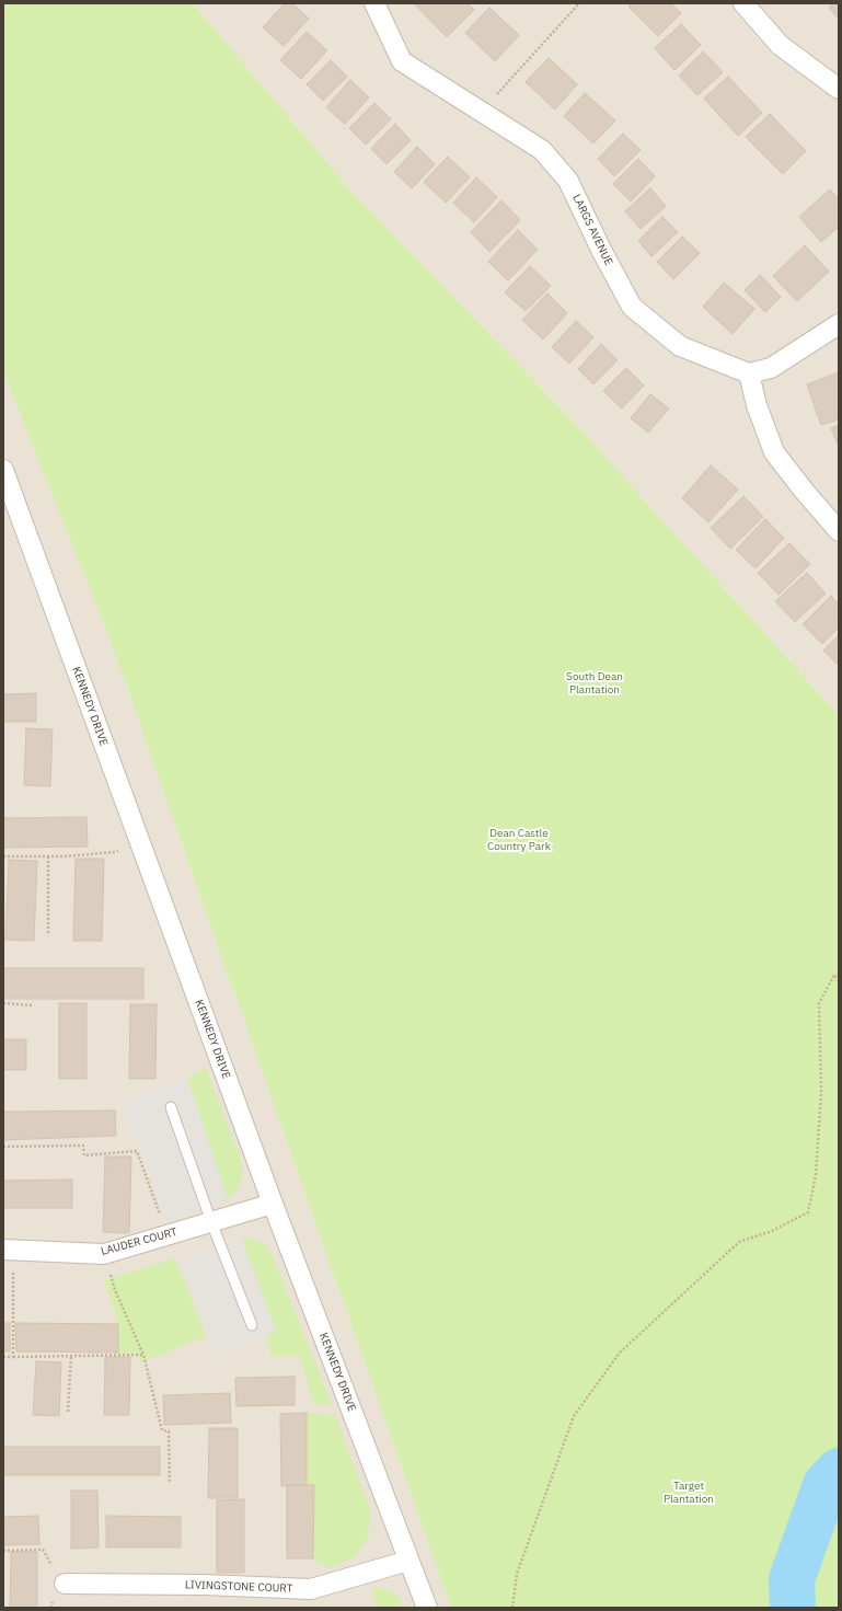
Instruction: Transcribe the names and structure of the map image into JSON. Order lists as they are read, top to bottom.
{
  "streets": {
    "street": [
      "LARGS AVENUE",
      "KENNEDY DRIVE",
      "LAUDER COURT",
      "LIVINGSTONE COURT"
    ]
  },
  "crossings": [
    ["KENNEDY DRIVE", "LAUDER COURT"],
    ["KENNEDY DRIVE", "LIVINGSTONE COURT"]
  ],
  "parks": ["South Dean Plantation", "Dean Castle Country Park", "Target Plantation"]
}
